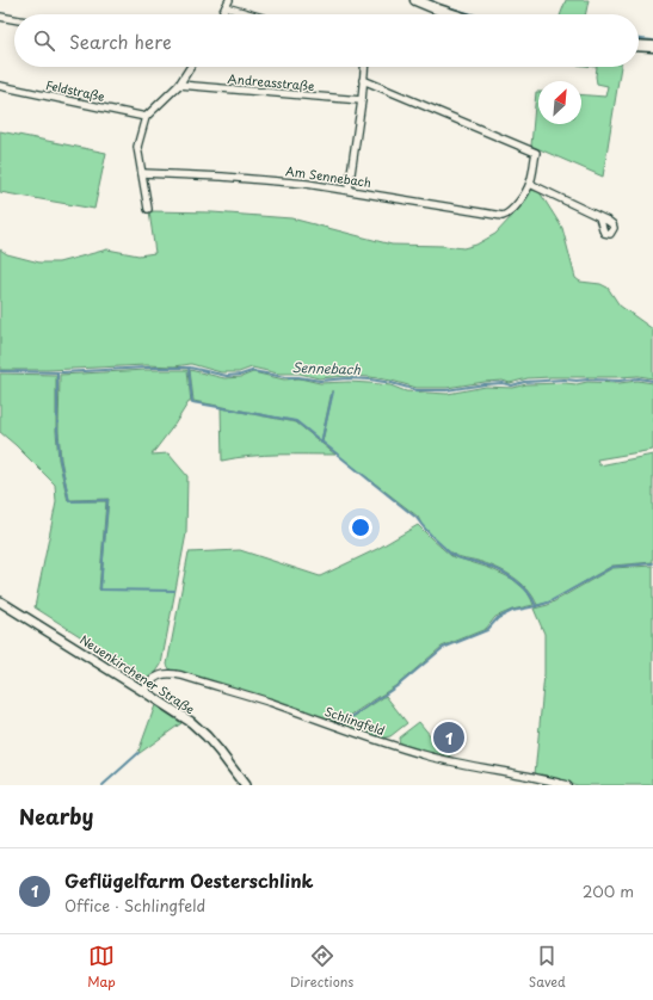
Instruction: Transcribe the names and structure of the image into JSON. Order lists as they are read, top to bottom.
{
  "streets": {
    "street": [
      "Andreasstraße",
      "Feldstraße",
      "Am Sennebach",
      "Neuenkirchener Straße",
      "Schlingfeld"
    ]
  },
  "crossings": [
    ["Neuenkirchener Straße", "Schlingfeld"]
  ],
  "water": ["Sennebach"],
  "north": "top right",
  "page": {
    "search": "Search here",
    "pins": "1",
    "heading": "Nearby",
    "list": [
      {
        "mark": "1",
        "name": "Geflügelfarm Oesterschlink",
        "note": "Office · Schlingfeld",
        "value": "200 m"
      }
    ],
    "nav": ["Map", "Directions", "Saved"]
  }
}
